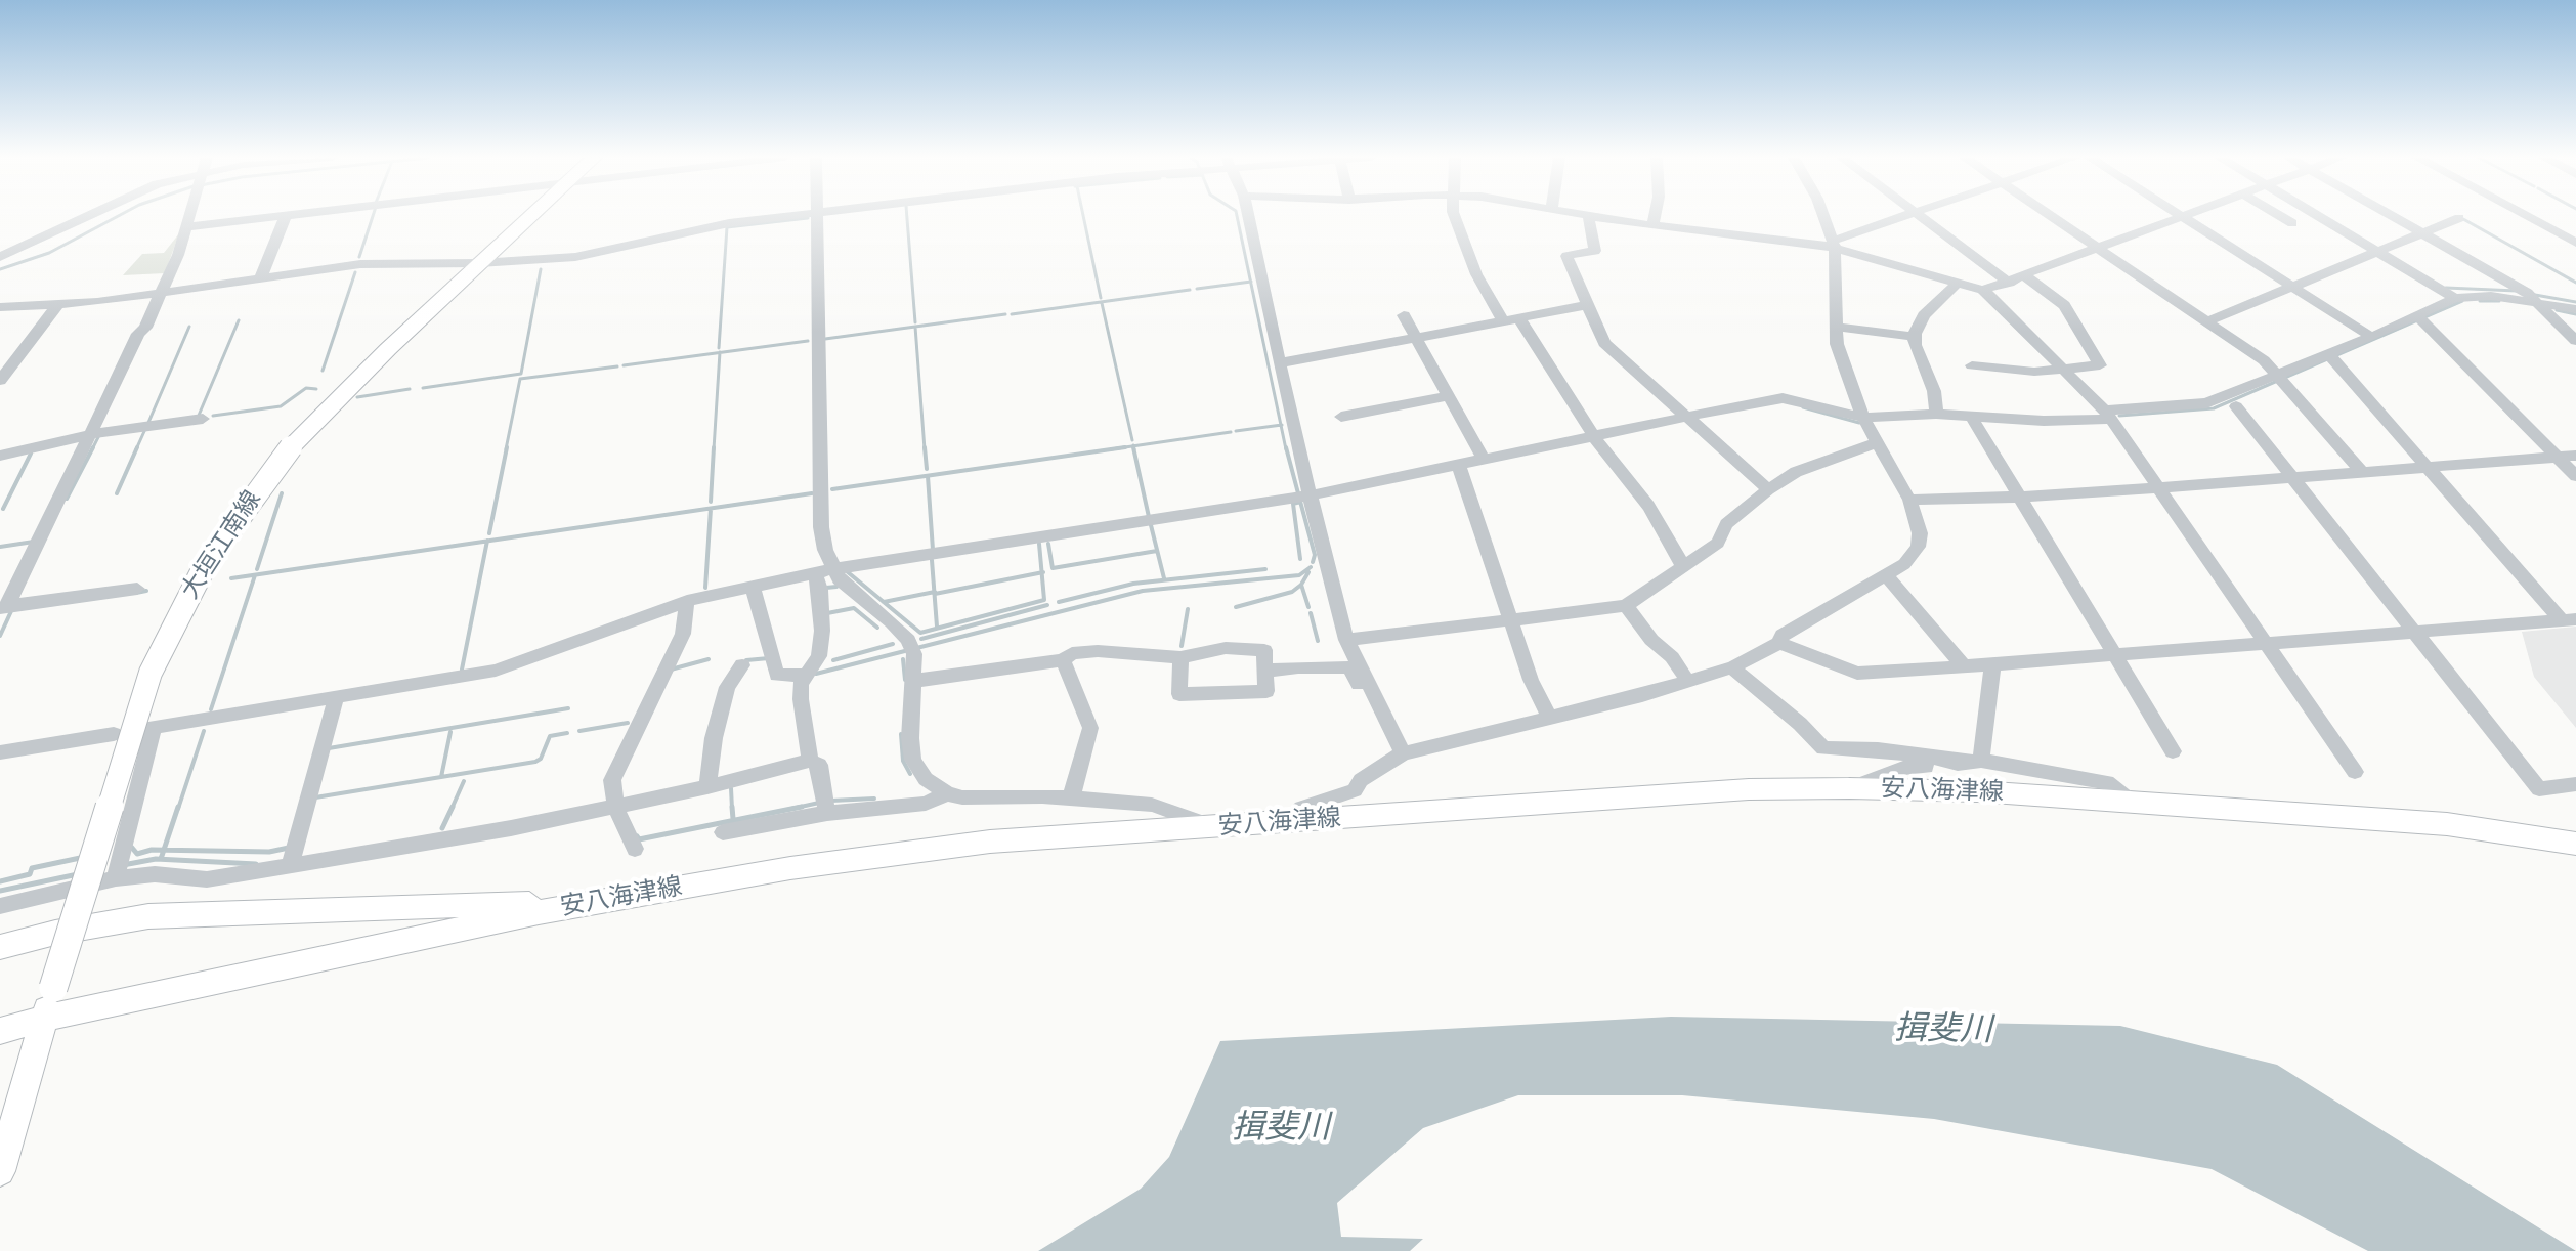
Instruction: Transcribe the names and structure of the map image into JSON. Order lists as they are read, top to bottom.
{
  "streets": {
    "main road": ["大垣江南線", "安八海津線"]
  },
  "crossings": [
    ["大垣江南線", "安八海津線"]
  ],
  "water": ["揖斐川"]
}
